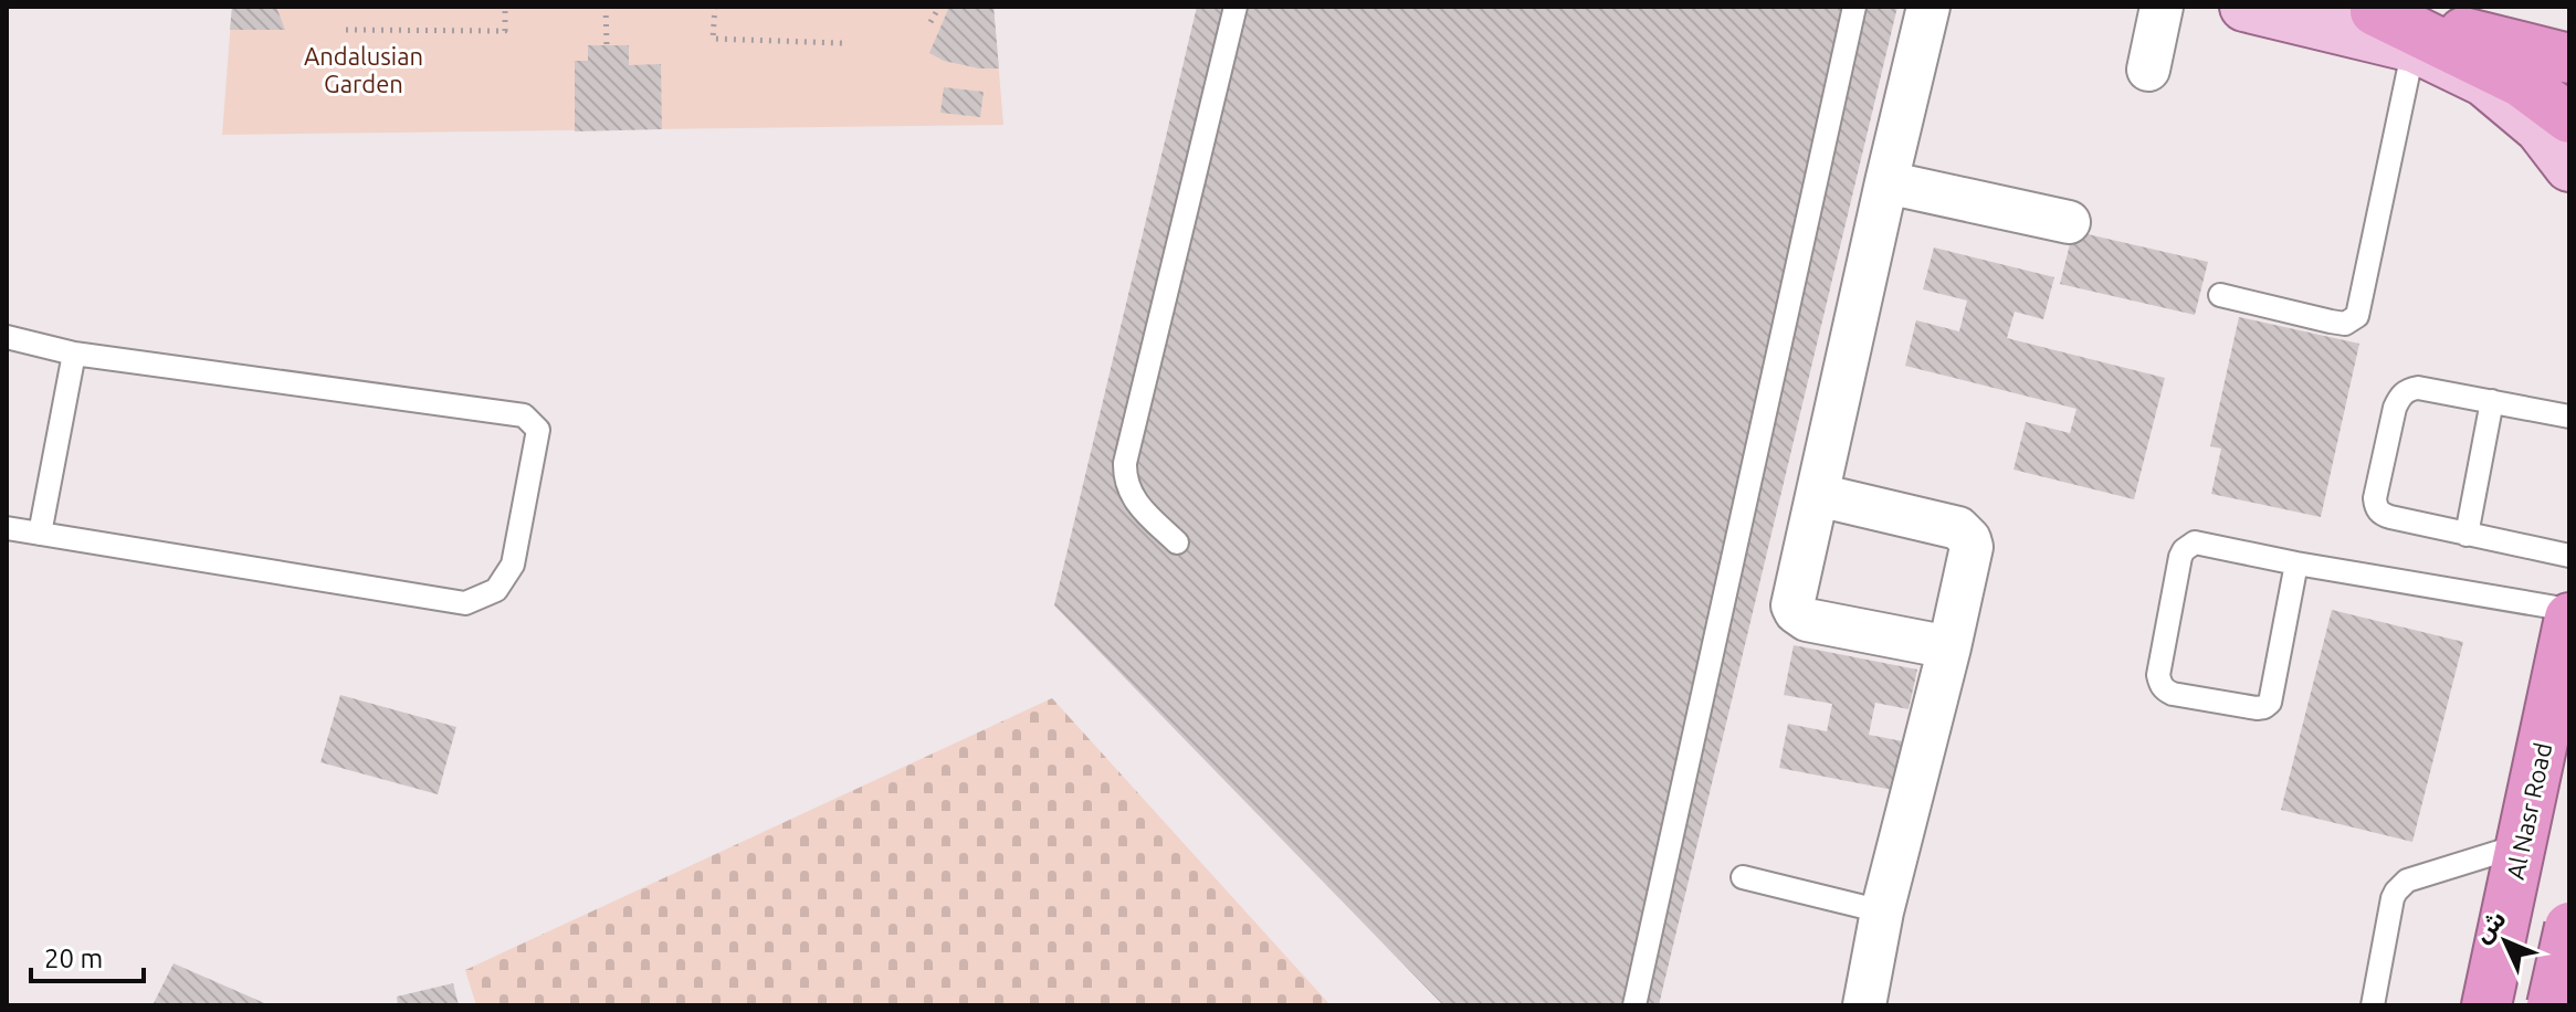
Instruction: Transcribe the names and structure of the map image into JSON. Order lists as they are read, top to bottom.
{
  "streets": {
    "highway": ["Al Nasr Road"]
  },
  "parks": ["Andalusian Garden"],
  "scale_bar": "20 m",
  "north": "top left"
}
